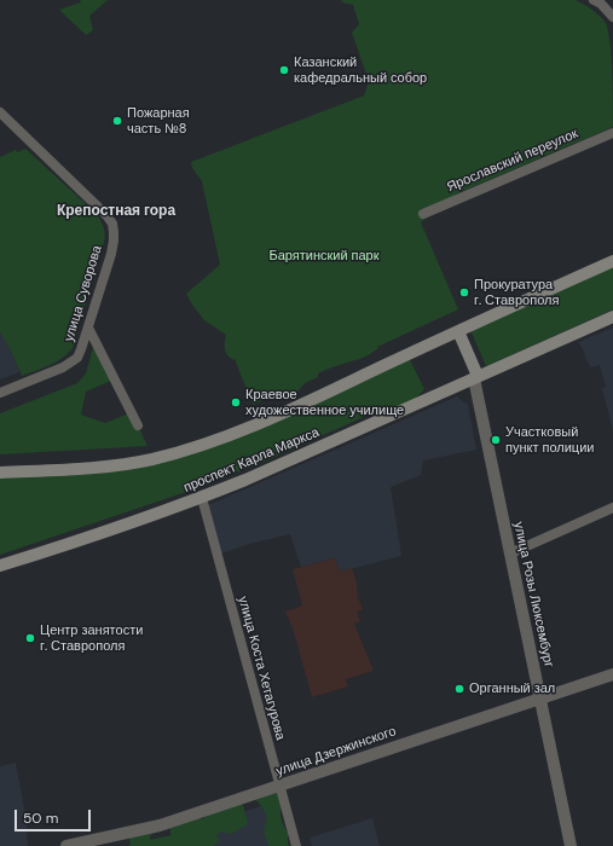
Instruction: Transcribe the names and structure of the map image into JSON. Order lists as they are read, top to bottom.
{
  "streets": {
    "main road": ["проспект Карла Маркса"],
    "street": [
      "Ярославский переулок",
      "улица Суворова",
      "улица Розы Люксембург",
      "улица Коста Хетагурова",
      "улица Дзержинского"
    ]
  },
  "crossings": [
    ["проспект Карла Маркса", "улица Розы Люксембург"],
    ["проспект Карла Маркса", "улица Коста Хетагурова"],
    ["улица Розы Люксембург", "улица Дзержинского"],
    ["улица Коста Хетагурова", "улица Дзержинского"]
  ],
  "districts": ["Крепостная гора"],
  "parks": ["Барятинский парк"],
  "places": [
    "Казанский кафедральный собор",
    "Пожарная часть №8",
    "Прокуратура г. Ставрополя",
    "Краевое художественное училище",
    "Участковый пункт полиции",
    "Центр занятости г. Ставрополя",
    "Органный зал"
  ],
  "scale_bar": "50 m"
}
